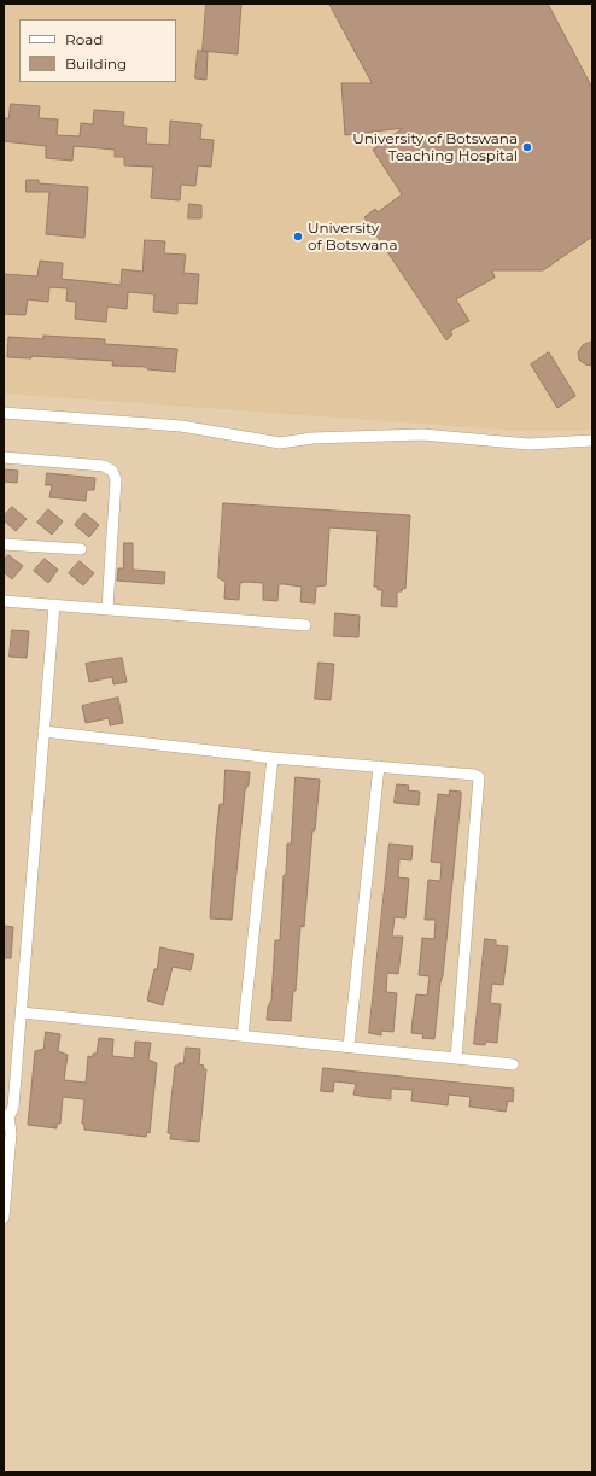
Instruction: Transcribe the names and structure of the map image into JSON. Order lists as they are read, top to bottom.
{
  "places": ["University of Botswana Teaching Hospital", "University of Botswana"],
  "legend": ["Road", "Building"]
}
